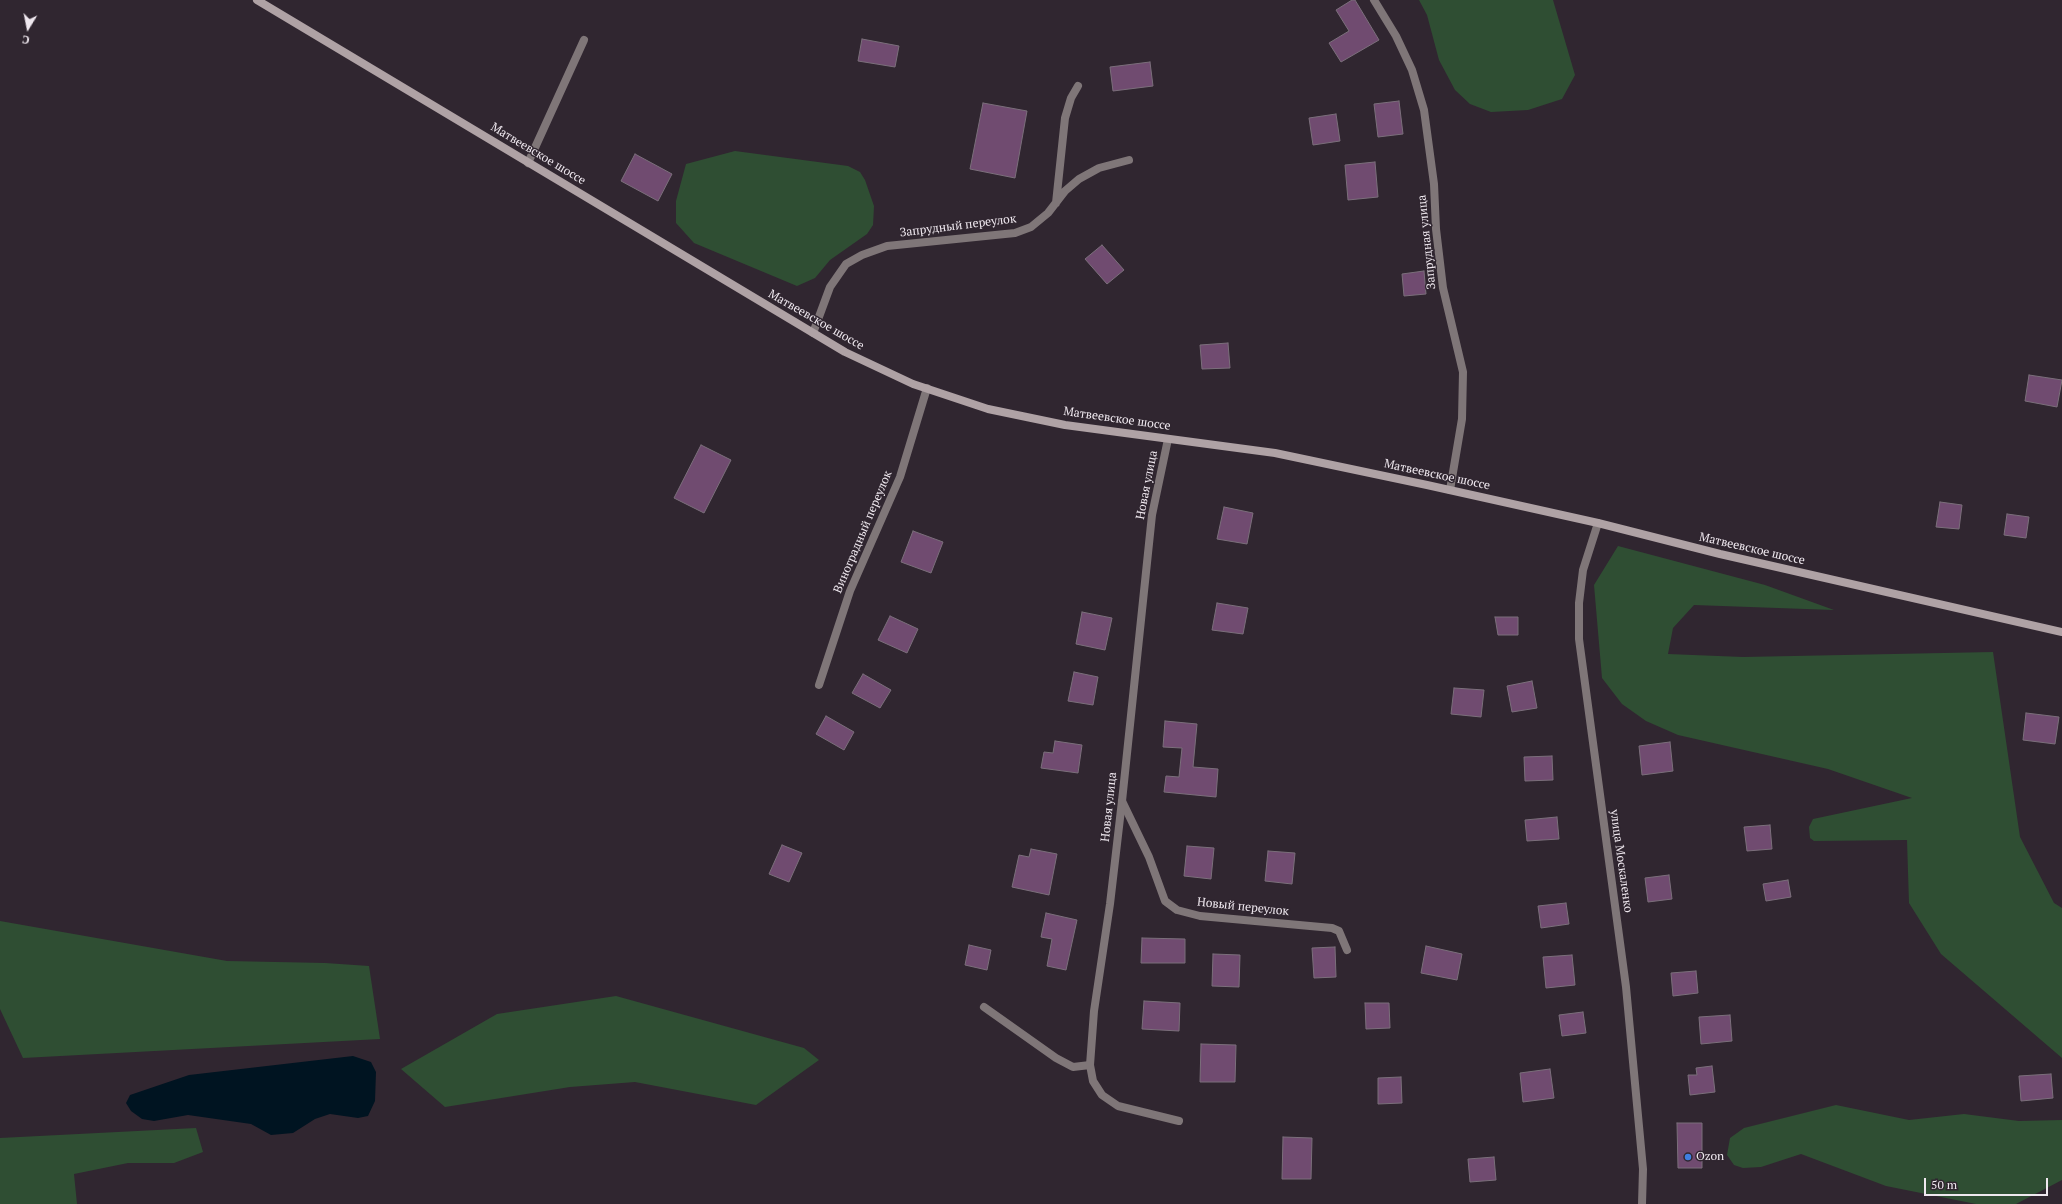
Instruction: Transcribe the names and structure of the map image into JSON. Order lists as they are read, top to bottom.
{
  "streets": {
    "main road": ["Матвеевское шоссе"],
    "street": [
      "Запрудный переулок",
      "Запрудная улица",
      "Новая улица",
      "Виноградный переулок",
      "улица Москаленко",
      "Новый переулок"
    ]
  },
  "crossings": [
    ["Матвеевское шоссе", "Запрудный переулок"],
    ["Матвеевское шоссе", "Запрудная улица"],
    ["Матвеевское шоссе", "Новая улица"],
    ["Матвеевское шоссе", "Виноградный переулок"],
    ["Матвеевское шоссе", "улица Москаленко"],
    ["Новая улица", "Новый переулок"]
  ],
  "places": ["Ozon"],
  "scale_bar": "50 m",
  "north": "bottom"
}
